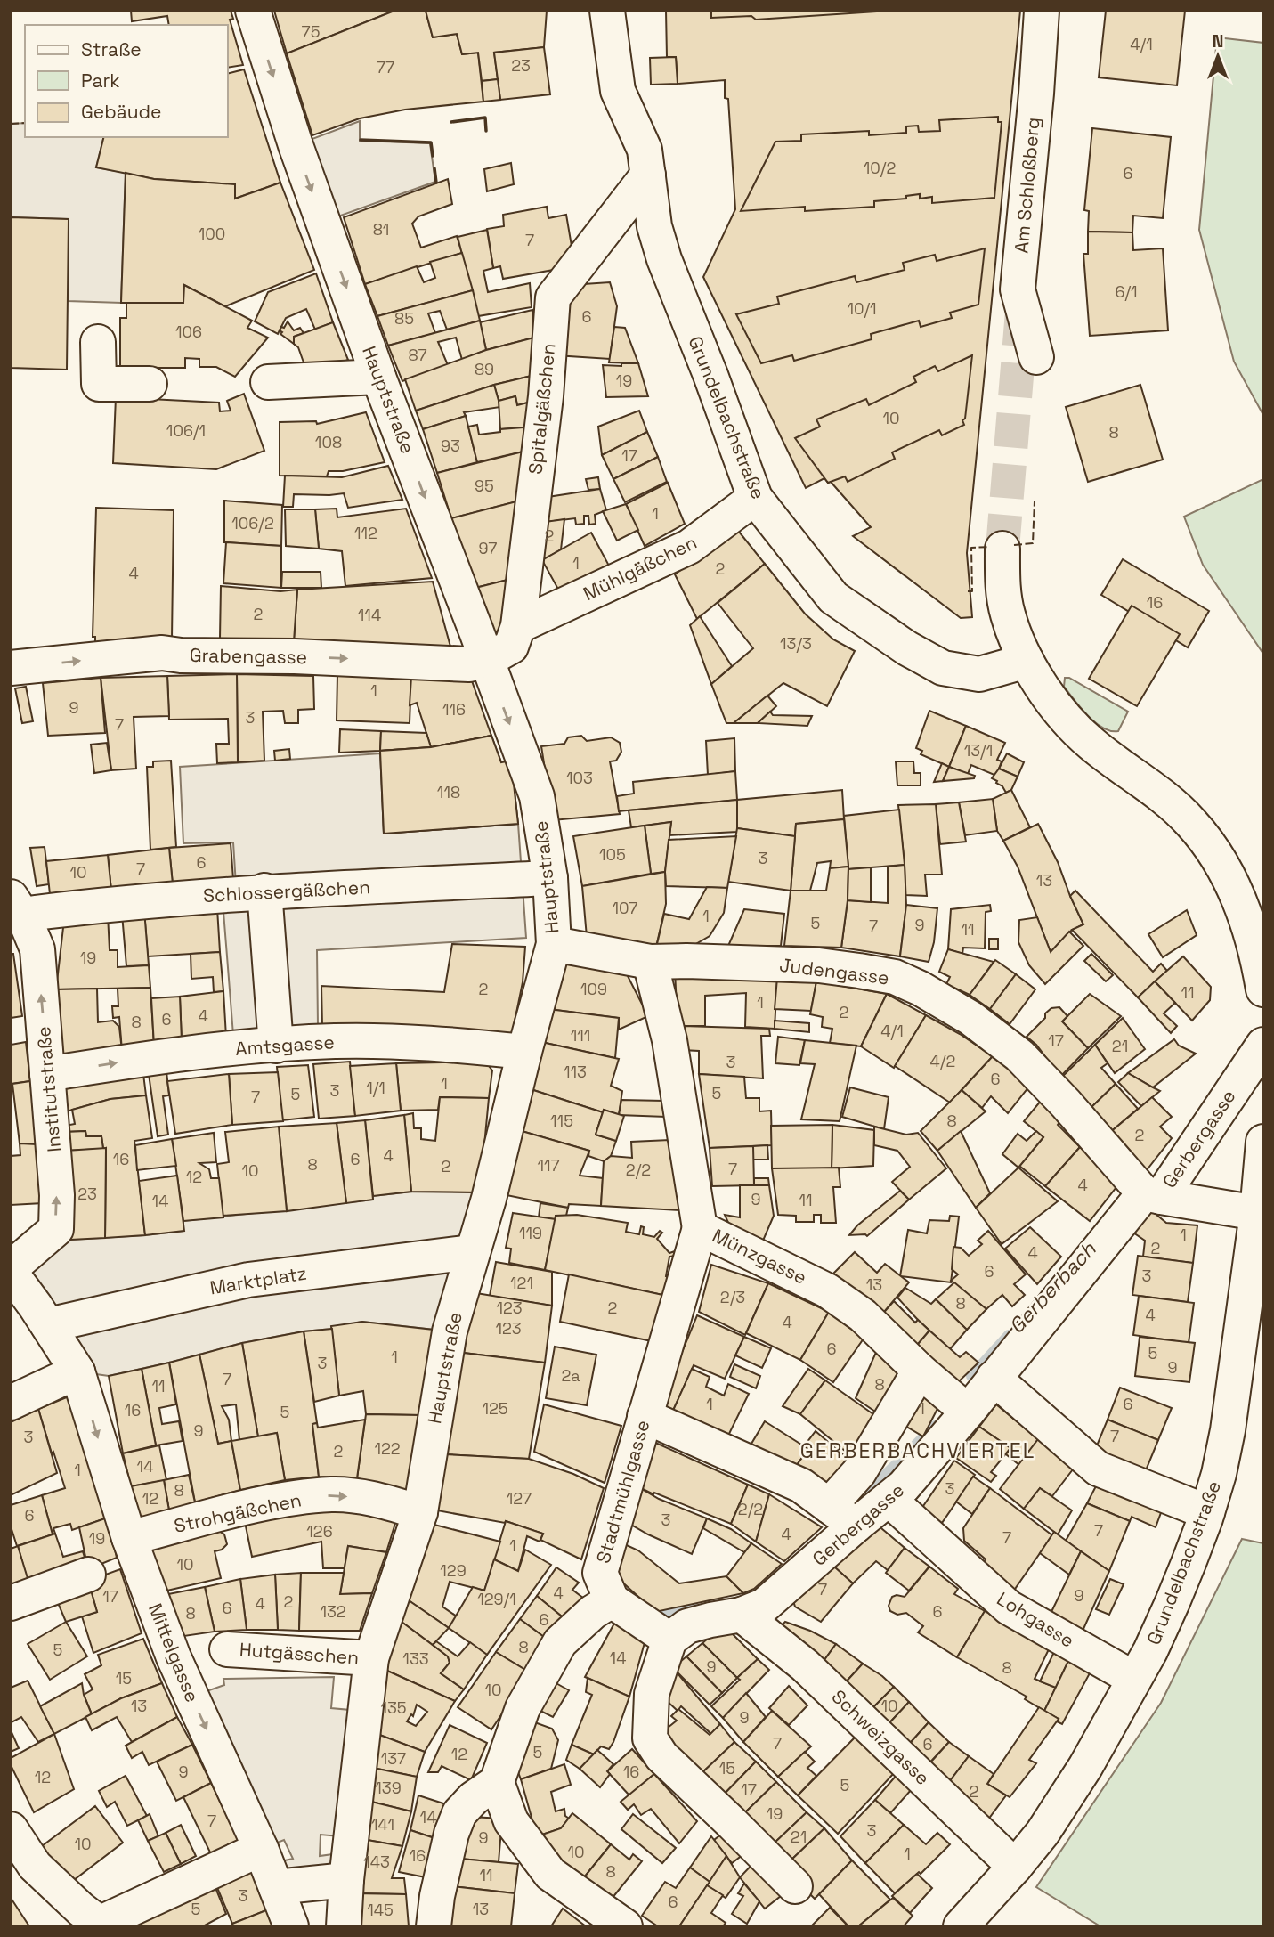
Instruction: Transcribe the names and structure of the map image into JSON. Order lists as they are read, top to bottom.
{
  "streets": {
    "street": [
      "Am Schloßberg",
      "Hauptstraße",
      "Spitalgäßchen",
      "Grundelbachstraße",
      "Mühlgäßchen",
      "Grabengasse",
      "Schlossergäßchen",
      "Judengasse",
      "Amtsgasse",
      "Institutstraße",
      "Gerbergasse",
      "Münzgasse",
      "Marktplatz",
      "Stadtmühlgasse",
      "Strohgäßchen",
      "Lohgasse",
      "Mittelgasse",
      "Hutgässchen",
      "Schweizgasse"
    ]
  },
  "crossings": [
    ["Hauptstraße", "Spitalgäßchen"],
    ["Hauptstraße", "Grabengasse"],
    ["Hauptstraße", "Schlossergäßchen"],
    ["Hauptstraße", "Judengasse"],
    ["Hauptstraße", "Amtsgasse"],
    ["Hauptstraße", "Marktplatz"],
    ["Hauptstraße", "Strohgäßchen"],
    ["Hauptstraße", "Hutgässchen"],
    ["Spitalgäßchen", "Grundelbachstraße"],
    ["Spitalgäßchen", "Mühlgäßchen"],
    ["Spitalgäßchen", "Grabengasse"],
    ["Grundelbachstraße", "Mühlgäßchen"],
    ["Grundelbachstraße", "Lohgasse"],
    ["Grundelbachstraße", "Schweizgasse"],
    ["Schlossergäßchen", "Institutstraße"],
    ["Judengasse", "Gerbergasse"],
    ["Judengasse", "Münzgasse"],
    ["Amtsgasse", "Institutstraße"],
    ["Institutstraße", "Mittelgasse"],
    ["Gerbergasse", "Münzgasse"],
    ["Gerbergasse", "Lohgasse"],
    ["Gerbergasse", "Schweizgasse"],
    ["Münzgasse", "Stadtmühlgasse"],
    ["Marktplatz", "Mittelgasse"],
    ["Strohgäßchen", "Mittelgasse"]
  ],
  "one_way": [
    "Hauptstraße",
    "Grabengasse",
    "Amtsgasse",
    "Strohgäßchen",
    "Mittelgasse"
  ],
  "districts": ["GERBERBACHVIERTEL"],
  "water": ["Gerberbach"],
  "house_numbers": [
    "75",
    "4/1",
    "23",
    "77",
    "10/2",
    "6",
    "81",
    "100",
    "7",
    "6/1",
    "10/1",
    "6",
    "85",
    "106",
    "87",
    "89",
    "19",
    "10",
    "106/1",
    "8",
    "108",
    "93",
    "17",
    "95",
    "1",
    "106/2",
    "112",
    "2",
    "97",
    "1",
    "2",
    "4",
    "16",
    "2",
    "114",
    "13/3",
    "1",
    "9",
    "116",
    "3",
    "7",
    "13/1",
    "103",
    "118",
    "105",
    "3",
    "6",
    "7",
    "10",
    "13",
    "107",
    "1",
    "5",
    "9",
    "7",
    "11",
    "19",
    "2",
    "109",
    "11",
    "1",
    "2",
    "4",
    "6",
    "8",
    "4/1",
    "111",
    "17",
    "21",
    "4/2",
    "3",
    "113",
    "6",
    "1",
    "1/1",
    "3",
    "5",
    "5",
    "7",
    "115",
    "8",
    "2",
    "4",
    "16",
    "6",
    "8",
    "117",
    "2",
    "7",
    "2/2",
    "10",
    "12",
    "4",
    "23",
    "9",
    "11",
    "14",
    "119",
    "1",
    "2",
    "4",
    "6",
    "3",
    "121",
    "13",
    "2/3",
    "8",
    "123",
    "2",
    "4",
    "4",
    "123",
    "6",
    "5",
    "1",
    "3",
    "9",
    "2a",
    "7",
    "8",
    "11",
    "1",
    "6",
    "125",
    "1",
    "16",
    "5",
    "9",
    "7",
    "3",
    "122",
    "2",
    "14",
    "1",
    "3",
    "8",
    "12",
    "127",
    "2/2",
    "6",
    "3",
    "7",
    "126",
    "4",
    "7",
    "19",
    "1",
    "10",
    "129",
    "7",
    "4",
    "9",
    "17",
    "129/1",
    "2",
    "4",
    "6",
    "132",
    "6",
    "8",
    "6",
    "8",
    "5",
    "14",
    "133",
    "9",
    "8",
    "15",
    "10",
    "13",
    "10",
    "135",
    "9",
    "7",
    "6",
    "5",
    "12",
    "137",
    "15",
    "9",
    "16",
    "12",
    "5",
    "139",
    "17",
    "2",
    "19",
    "14",
    "7",
    "141",
    "3",
    "21",
    "9",
    "10",
    "10",
    "1",
    "16",
    "143",
    "8",
    "11",
    "3",
    "6",
    "5",
    "13",
    "145"
  ],
  "legend": ["Straße", "Park", "Gebäude"],
  "north": "top"
}
